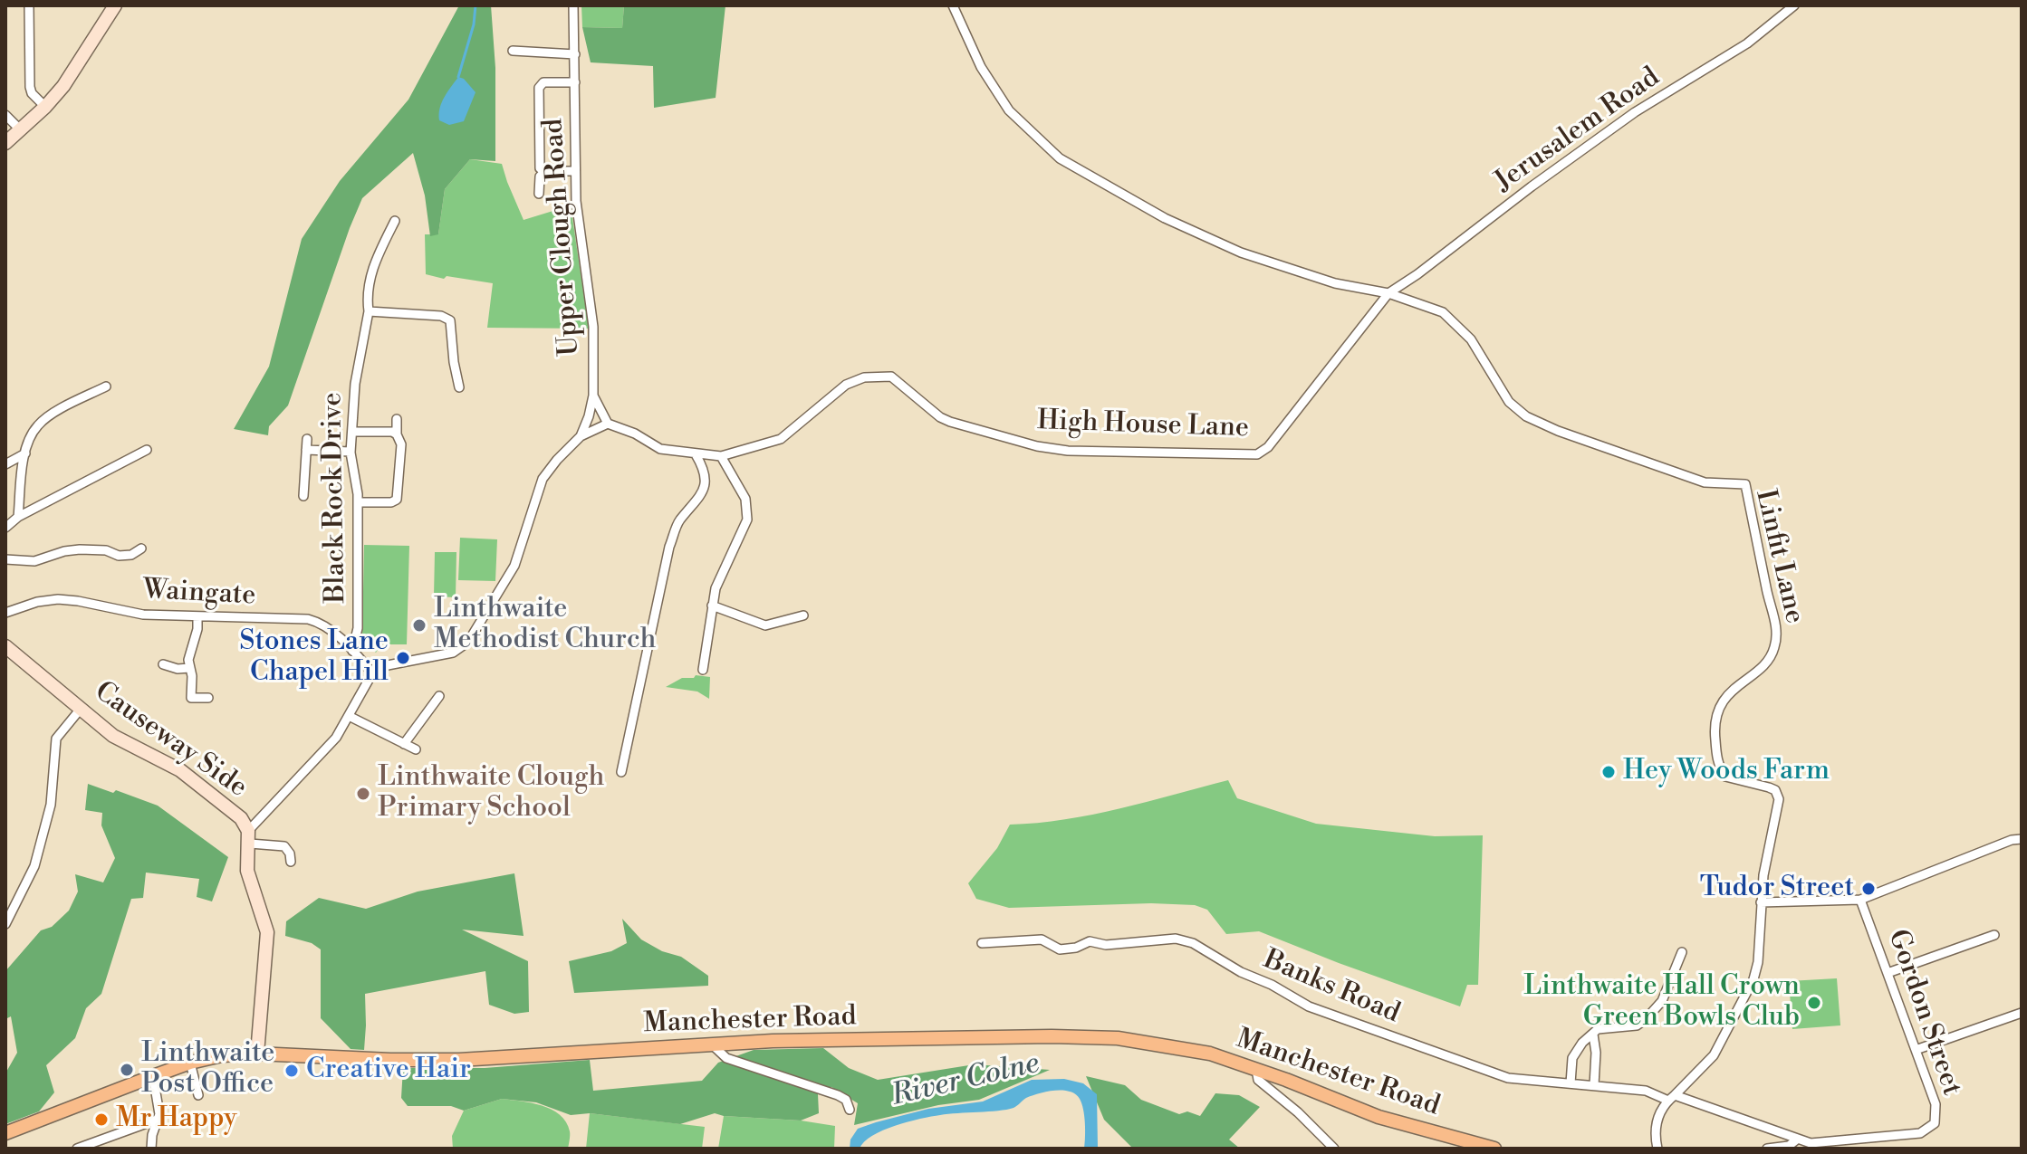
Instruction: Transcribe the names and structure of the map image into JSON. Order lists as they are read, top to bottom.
{
  "streets": {
    "main road": ["Manchester Road"],
    "street": [
      "Jerusalem Road",
      "Upper Clough Road",
      "High House Lane",
      "Black Rock Drive",
      "Linfit Lane",
      "Waingate",
      "Causeway Side",
      "Banks Road",
      "Gordon Street"
    ]
  },
  "crossings": [
    ["Jerusalem Road", "High House Lane"],
    ["Jerusalem Road", "Linfit Lane"],
    ["High House Lane", "Linfit Lane"],
    ["Black Rock Drive", "Waingate"],
    ["Linfit Lane", "Banks Road"],
    ["Linfit Lane", "Gordon Street"],
    ["Banks Road", "Gordon Street"]
  ],
  "water": ["River Colne"],
  "places": [
    "Linthwaite Methodist Church",
    "Stones Lane Chapel Hill",
    "Hey Woods Farm",
    "Linthwaite Clough Primary School",
    "Tudor Street",
    "Linthwaite Hall Crown Green Bowls Club",
    "Linthwaite Post Office",
    "Creative Hair",
    "Mr Happy"
  ]
}
